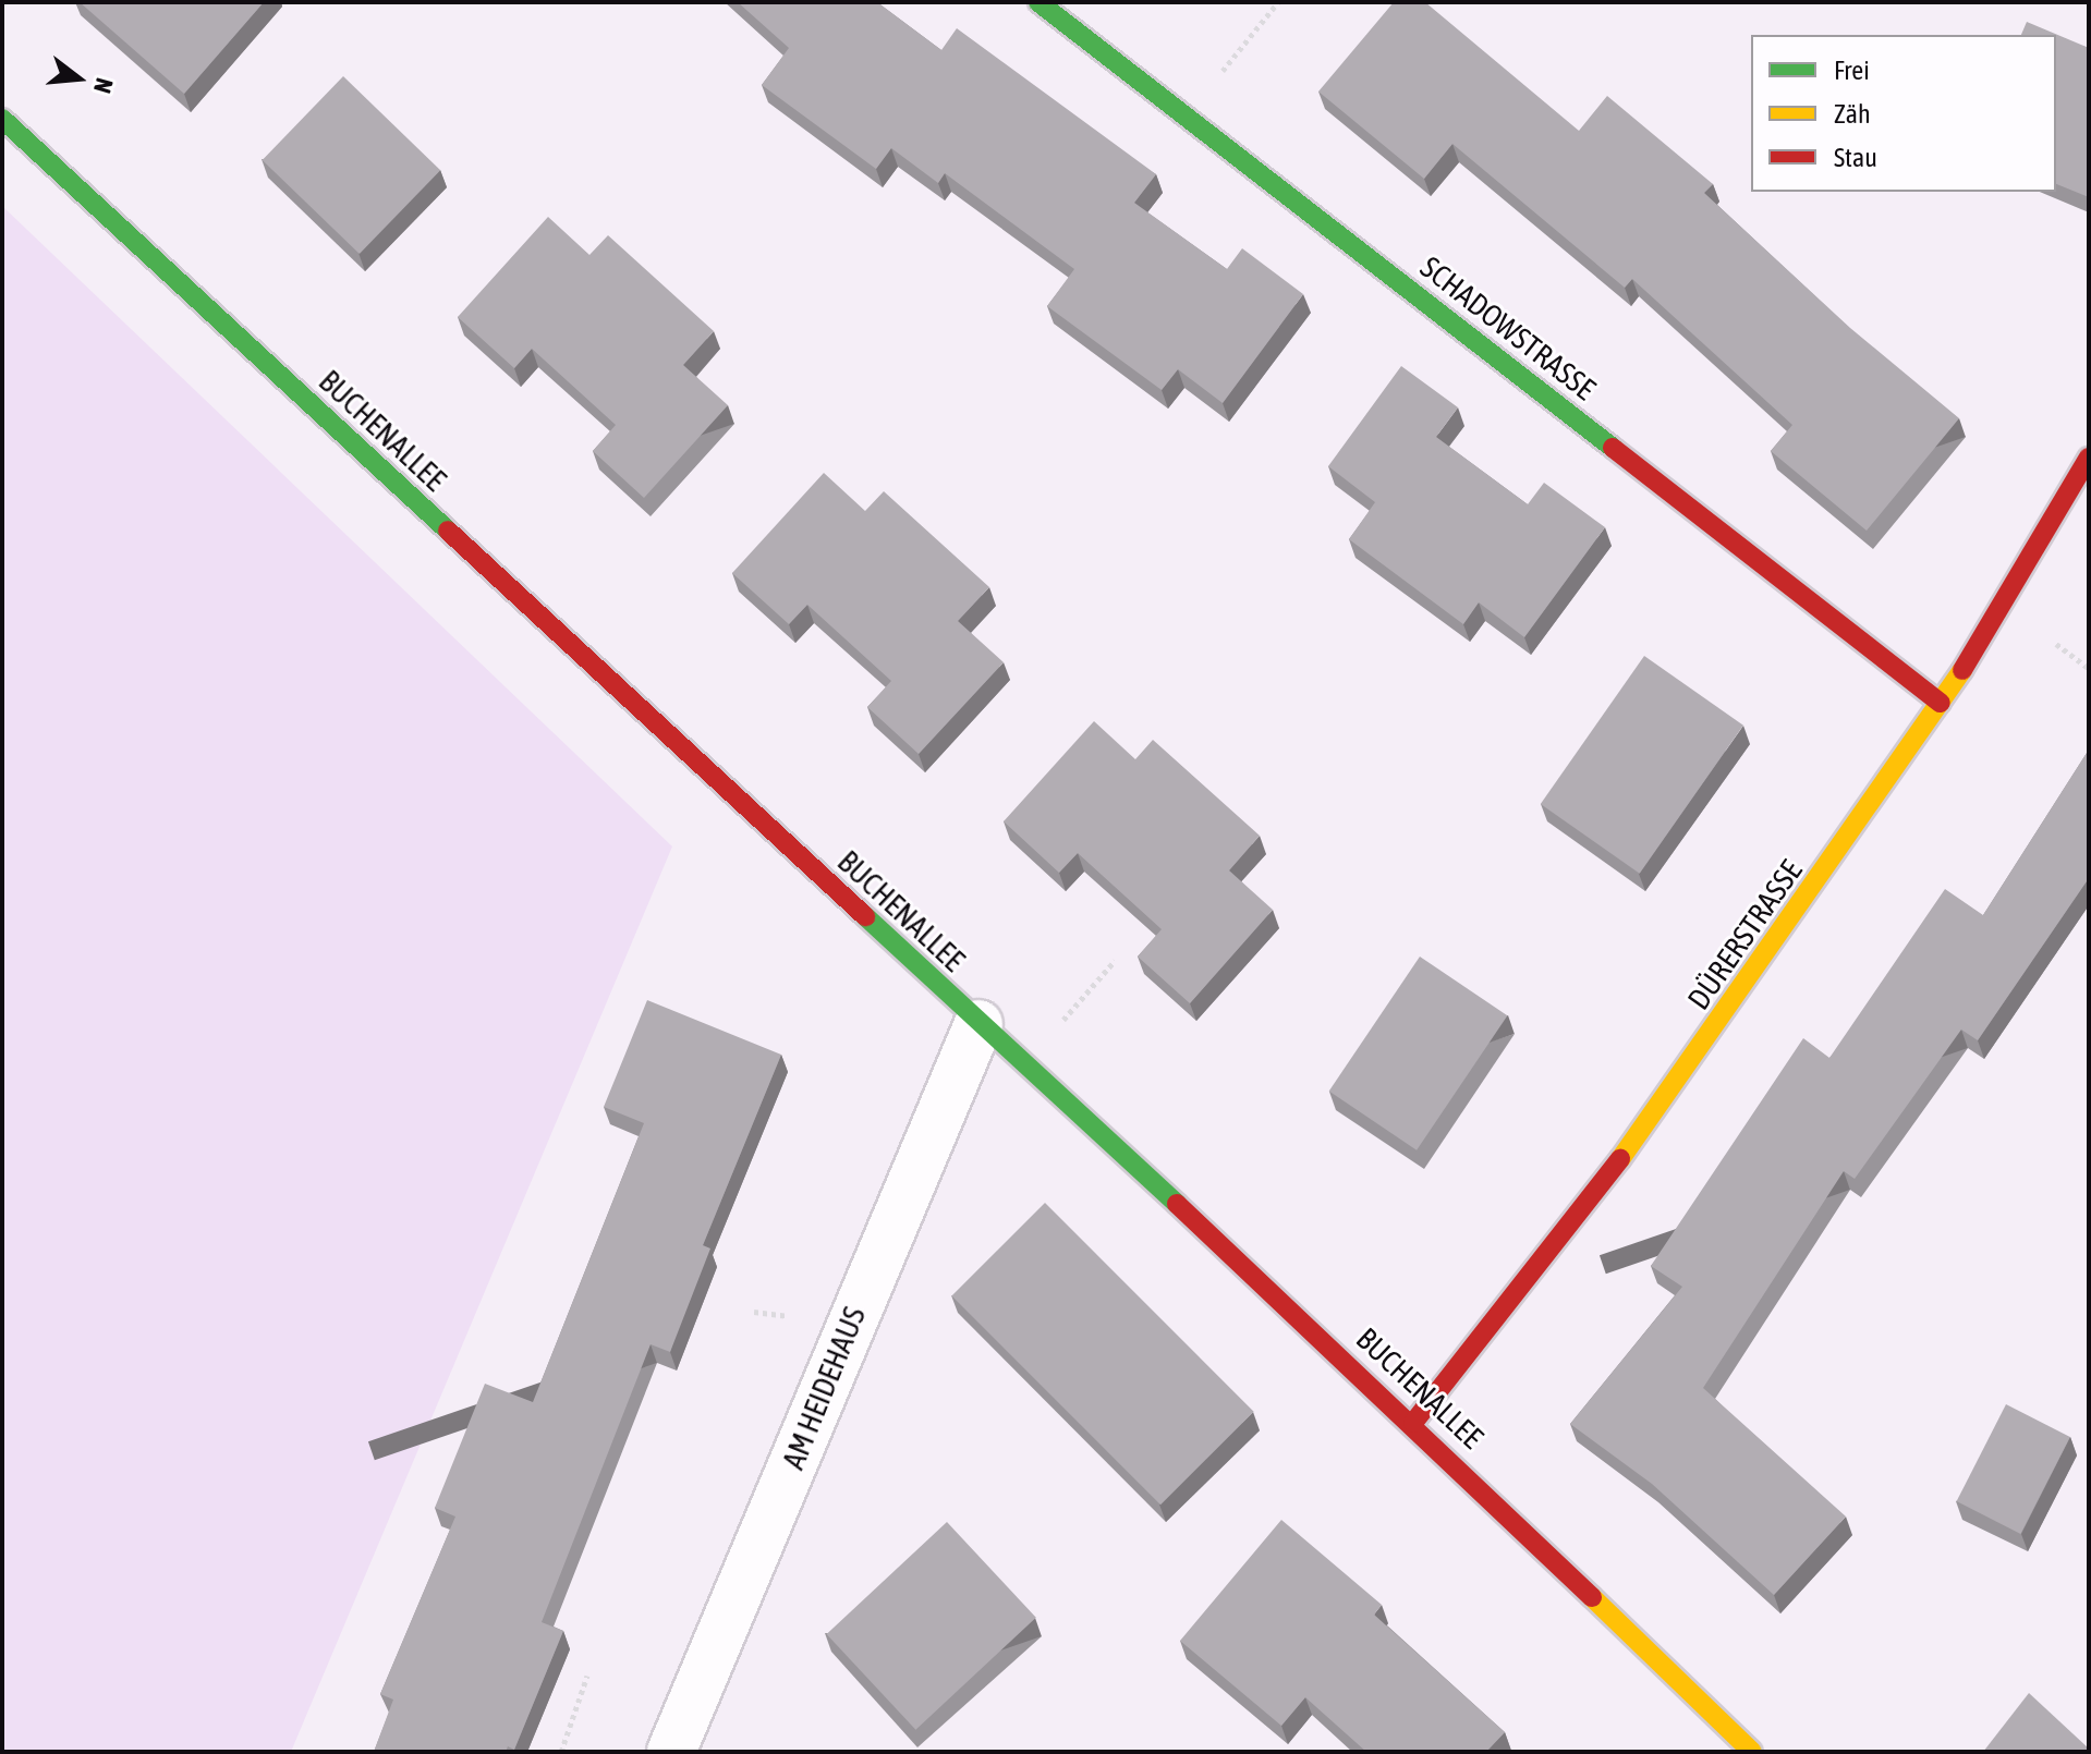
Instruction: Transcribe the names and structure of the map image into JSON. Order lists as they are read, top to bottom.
{
  "streets": {
    "street": [
      "SCHADOWSTRASSE",
      "BUCHENALLEE",
      "DÜRERSTRASSE",
      "AM HEIDEHAUS"
    ]
  },
  "crossings": [
    ["SCHADOWSTRASSE", "DÜRERSTRASSE"],
    ["BUCHENALLEE", "DÜRERSTRASSE"],
    ["BUCHENALLEE", "AM HEIDEHAUS"]
  ],
  "legend": ["Frei", "Zäh", "Stau"],
  "north": "right"
}
